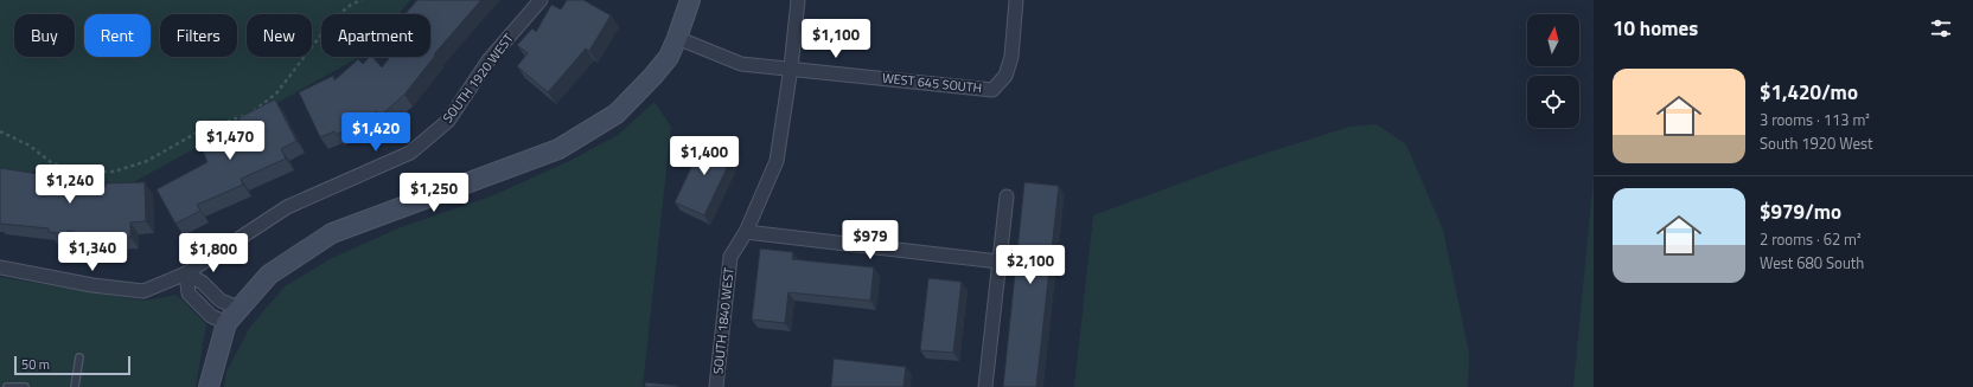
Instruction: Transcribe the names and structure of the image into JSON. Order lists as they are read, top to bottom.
{
  "streets": {
    "street": ["SOUTH 1920 WEST", "WEST 645 SOUTH", "SOUTH 1840 WEST"]
  },
  "crossings": [
    ["WEST 645 SOUTH", "SOUTH 1840 WEST"]
  ],
  "scale_bar": "50 m",
  "north": "top",
  "page": {
    "heading": "10 homes",
    "chip": [
      "Buy",
      "Rent",
      "Filters",
      "New",
      "Apartment"
    ],
    "price": [
      "$1,100",
      "$1,420",
      "$1,470",
      "$1,400",
      "$1,240",
      "$1,250",
      "$979",
      "$1,340",
      "$1,800",
      "$2,100"
    ],
    "list": [
      {
        "name": "$1,420/mo",
        "note": "3 rooms · 113 m² · South 1920 West"
      },
      {
        "name": "$979/mo",
        "note": "2 rooms · 62 m² · West 680 South"
      }
    ],
    "scale": "50 m"
  }
}
